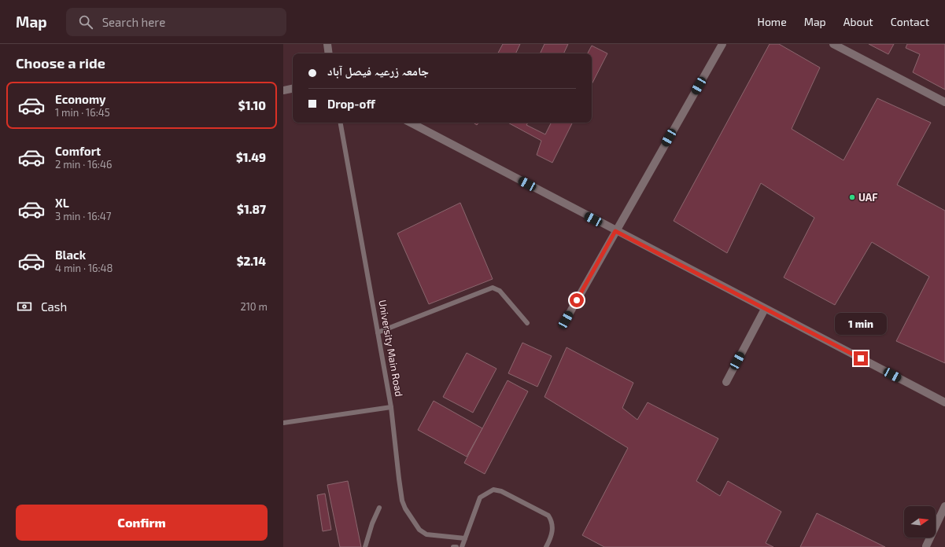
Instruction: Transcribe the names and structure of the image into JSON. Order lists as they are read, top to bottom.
{
  "streets": {
    "lane": ["University Main Road"]
  },
  "places": ["UAF"],
  "north": "right",
  "page": {
    "header": "Map",
    "search": "Search here",
    "nav": [
      "Home",
      "Map",
      "About",
      "Contact"
    ],
    "heading": "Choose a ride",
    "banner": ["جامعہ زرعیہ فیصل آباد", "Drop-off"],
    "list": [
      {
        "name": "Economy",
        "note": "1 min · 16:45",
        "value": "$1.10"
      },
      {
        "name": "Comfort",
        "note": "2 min · 16:46",
        "value": "$1.49"
      },
      {
        "name": "XL",
        "note": "3 min · 16:47",
        "value": "$1.87"
      },
      {
        "name": "Black",
        "note": "4 min · 16:48",
        "value": "$2.14"
      }
    ],
    "pay": ["Cash", "210 m"],
    "bubble": "1 min",
    "buttons": "Confirm"
  }
}
